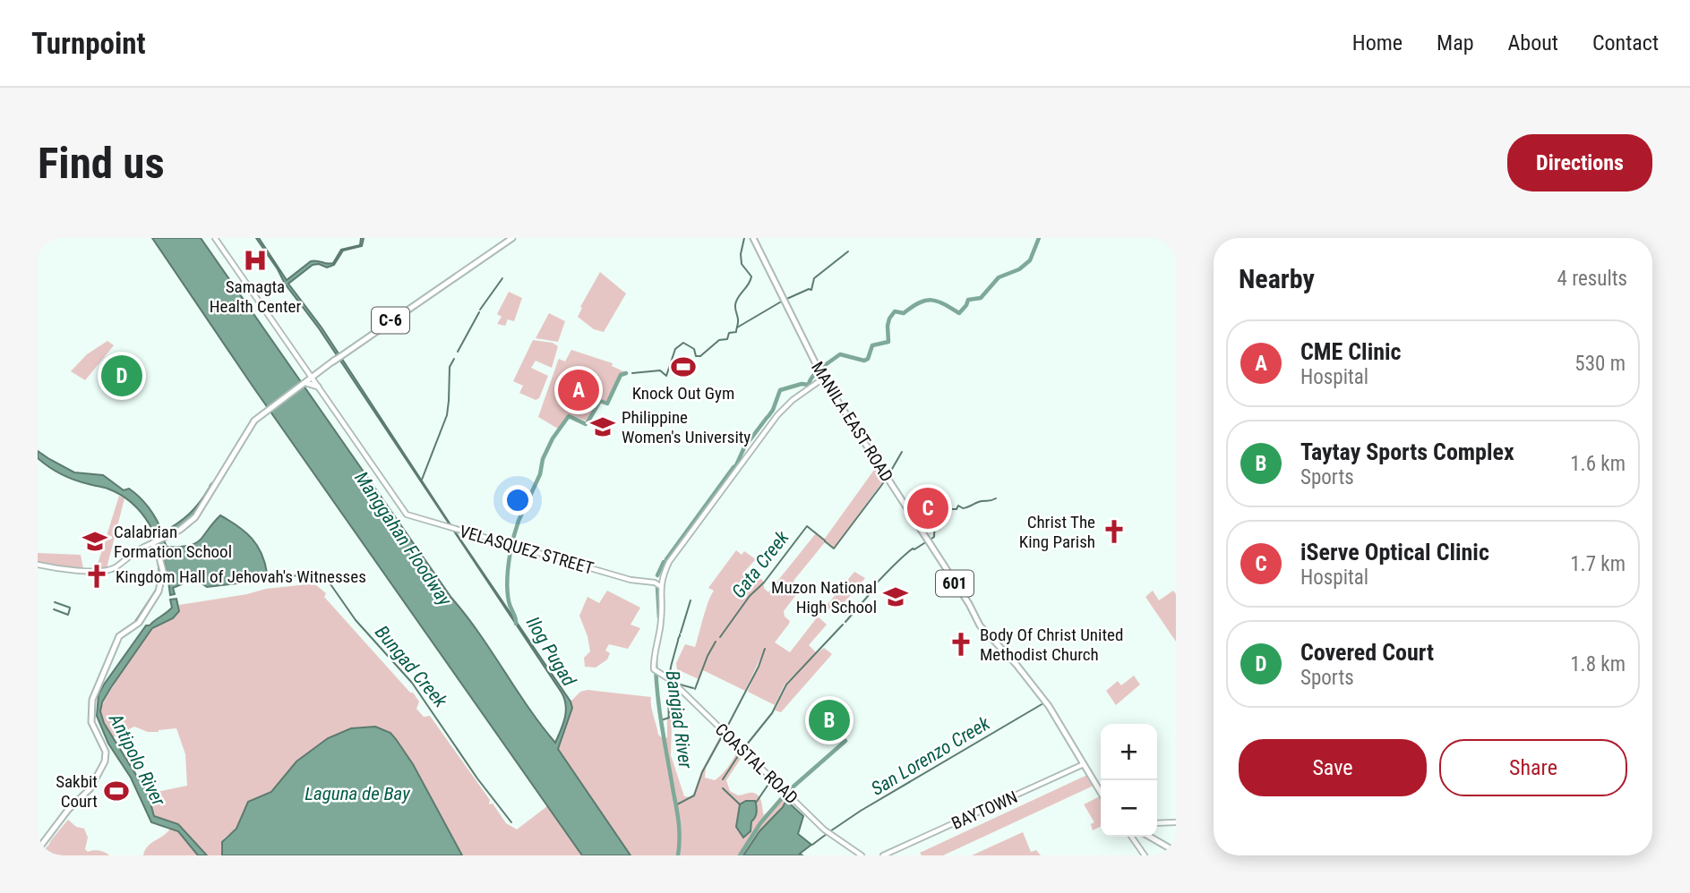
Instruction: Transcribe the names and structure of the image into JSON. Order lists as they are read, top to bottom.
{
  "streets": {
    "main road": [
      "C-6",
      "MANILA EAST ROAD",
      "VELASQUEZ STREET",
      "601",
      "COASTAL ROAD",
      "BAYTOWN"
    ]
  },
  "crossings": [
    ["MANILA EAST ROAD", "601"],
    ["VELASQUEZ STREET", "COASTAL ROAD"],
    ["601", "BAYTOWN"]
  ],
  "water": [
    "Manggahan Floodway",
    "Gata Creek",
    "Ilog Pugad",
    "Bungad Creek",
    "Bangiad River",
    "San Lorenzo Creek",
    "Antipolo River",
    "Laguna de Bay"
  ],
  "places": {
    "hospital": ["Samagta Health Center"],
    "sports": ["Knock Out Gym", "Sakbit Court"],
    "school or university": ["Philippine Women's University", "Calabrian Formation School", "Muzon National High School"],
    "church": ["Christ The King Parish", "Kingdom Hall of Jehovah's Witnesses", "Body Of Christ United Methodist Church"]
  },
  "page": {
    "header": "Turnpoint",
    "nav": [
      "Home",
      "Map",
      "About",
      "Contact"
    ],
    "buttons": [
      "Directions",
      ["Save", "Share"]
    ],
    "title": "Find us",
    "heading": ["Nearby", "4 results"],
    "list": [
      {
        "mark": "A",
        "name": "CME Clinic",
        "note": "Hospital",
        "value": "530 m"
      },
      {
        "mark": "B",
        "name": "Taytay Sports Complex",
        "note": "Sports",
        "value": "1.6 km"
      },
      {
        "mark": "C",
        "name": "iServe Optical Clinic",
        "note": "Hospital",
        "value": "1.7 km"
      },
      {
        "mark": "D",
        "name": "Covered Court",
        "note": "Sports",
        "value": "1.8 km"
      }
    ],
    "pins": [
      "D",
      "A",
      "C",
      "B"
    ],
    "map_buttons": ["+", "−"]
  }
}
